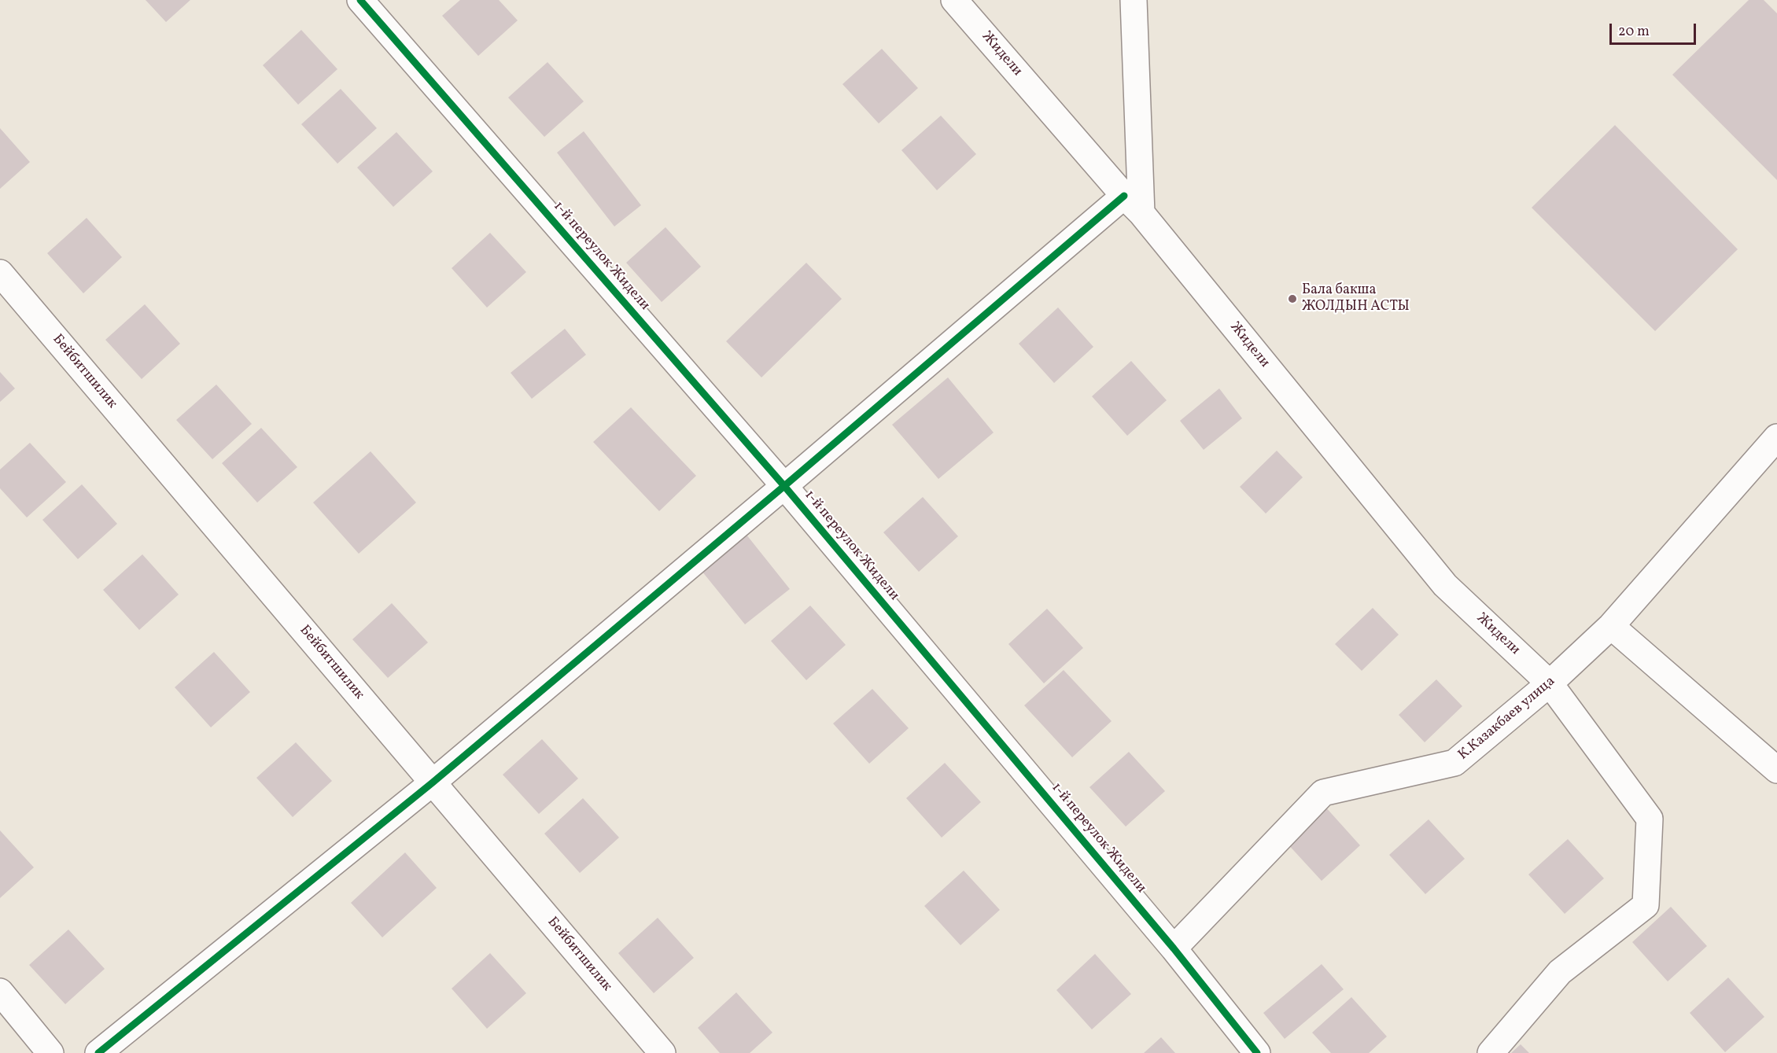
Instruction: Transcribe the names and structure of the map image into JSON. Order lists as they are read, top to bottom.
{
  "streets": {
    "street": [
      "Жидели",
      "1-й переулок Жидели",
      "Бейбитшилик",
      "К.Казакбаев улица"
    ]
  },
  "crossings": [
    ["Жидели", "К.Казакбаев улица"],
    ["1-й переулок Жидели", "К.Казакбаев улица"]
  ],
  "places": ["Бала бакша ЖОЛДЫН АСТЫ"],
  "scale_bar": "20 m"
}
